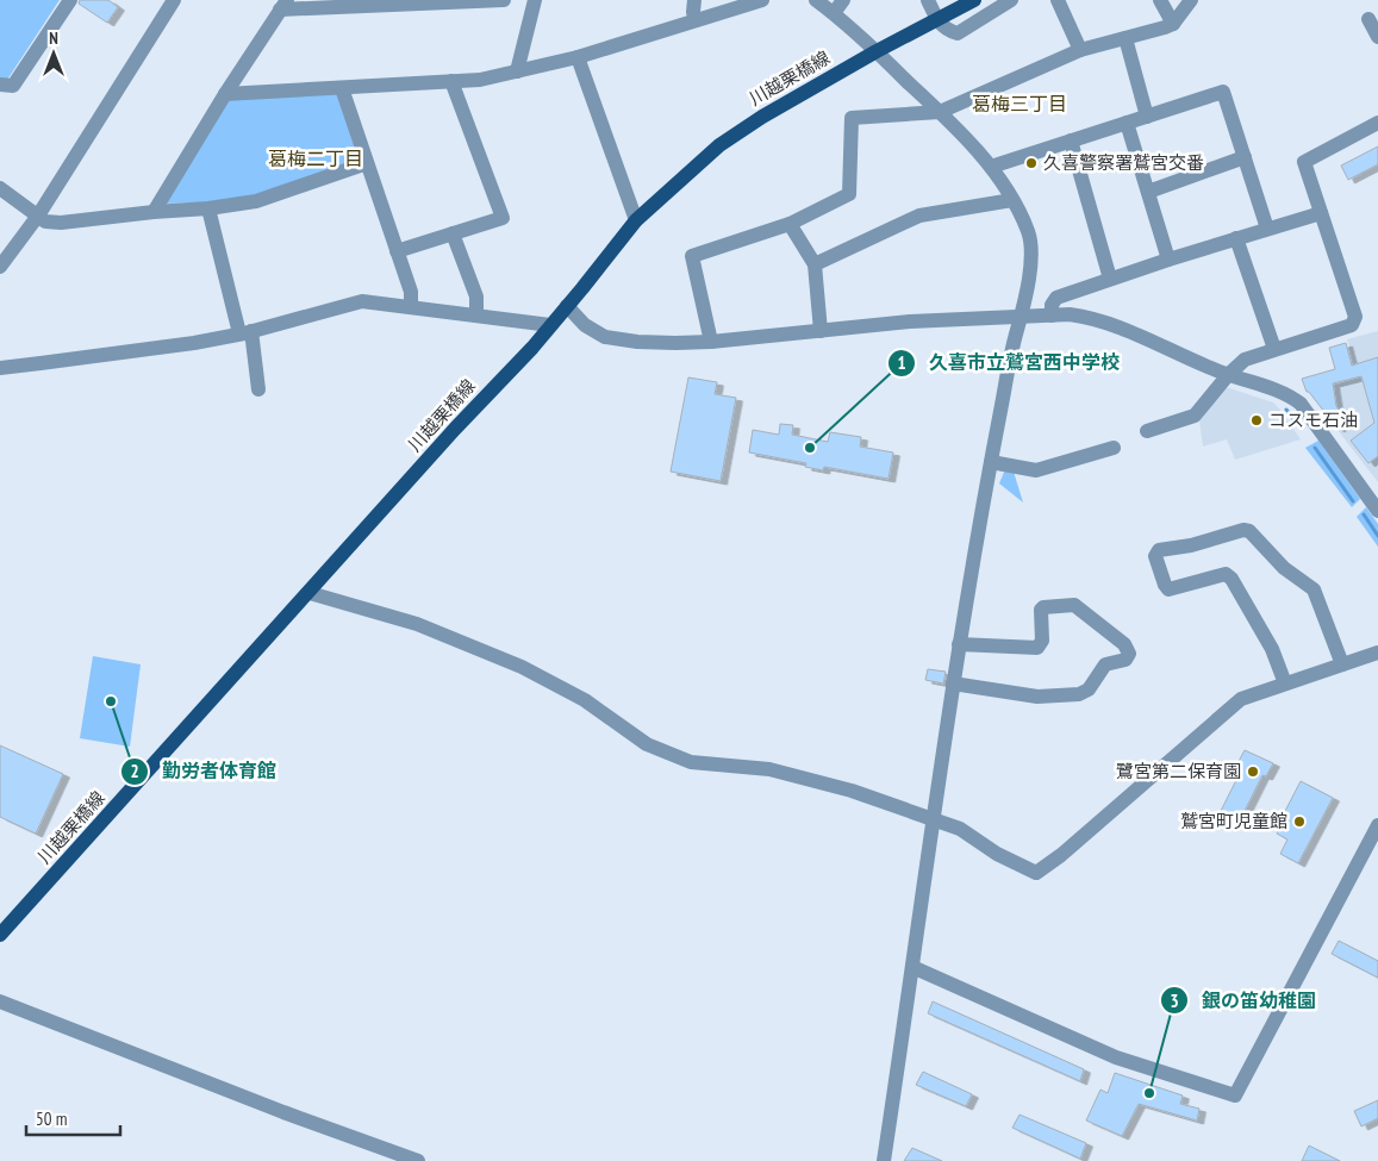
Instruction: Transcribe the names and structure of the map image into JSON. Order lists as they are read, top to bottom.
{
  "streets": {
    "main road": ["川越栗橋線"]
  },
  "districts": ["葛梅三丁目", "葛梅二丁目"],
  "places": [
    "久喜警察署鷲宮交番",
    "コスモ石油",
    "久喜市立鷲宮西中学校",
    "勤労者体育館",
    "鷺宮第二保育園",
    "鷲宮町児童館",
    "銀の笛幼稚園"
  ],
  "scale_bar": "50 m",
  "north": "top"
}
